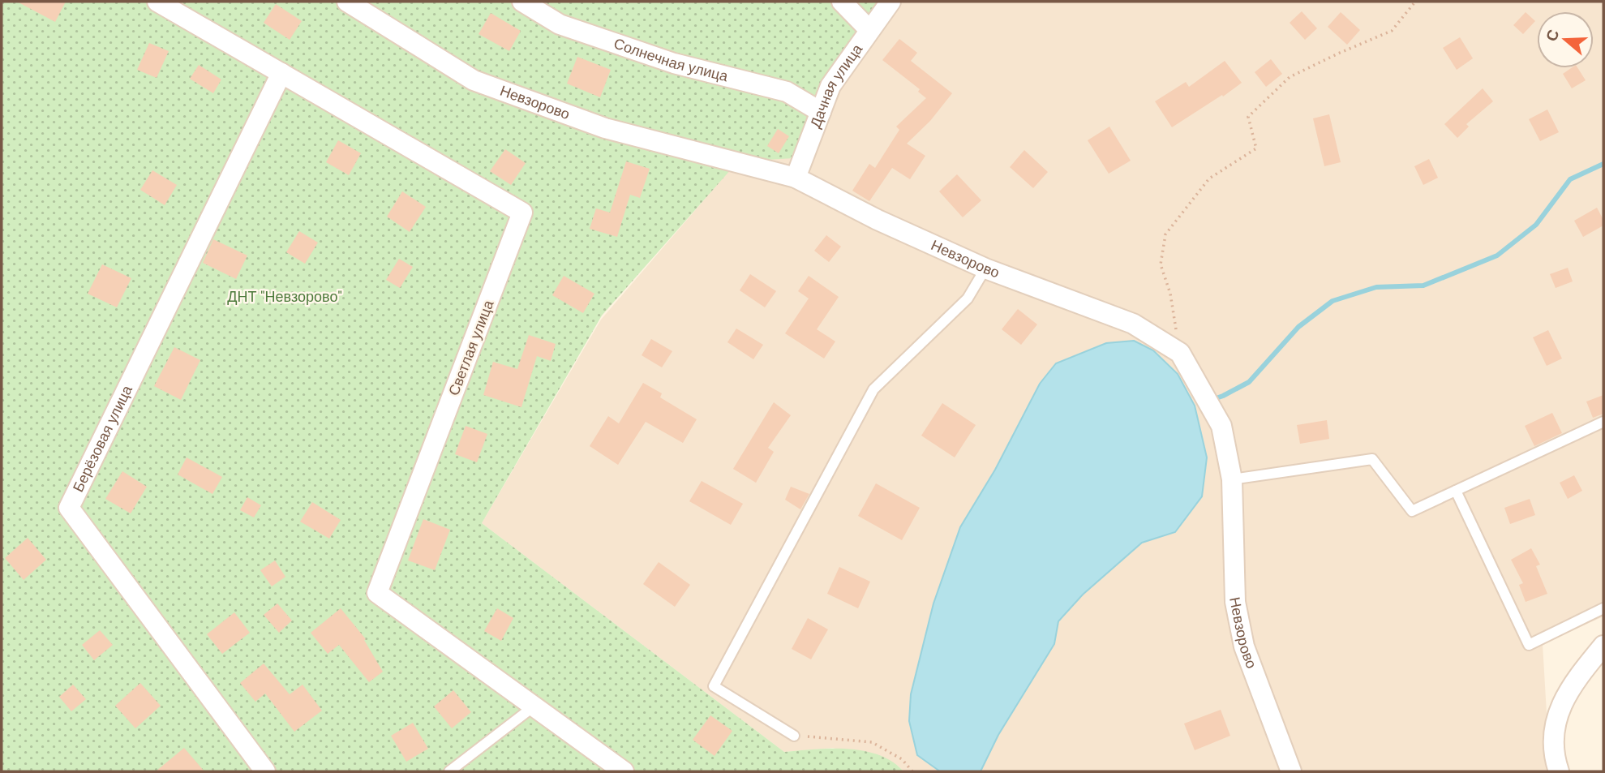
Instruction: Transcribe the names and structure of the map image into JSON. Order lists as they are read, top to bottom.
{
  "streets": {
    "street": [
      "Солнечная улица",
      "Дачная улица",
      "Невзорово",
      "Светлая улица",
      "Берёзовая улица"
    ]
  },
  "crossings": [
    ["Солнечная улица", "Дачная улица"],
    ["Дачная улица", "Невзорово"],
    ["Светлая улица", "Берёзовая улица"]
  ],
  "parks": ["ДНТ \"Невзорово\""],
  "north": "left"
}
